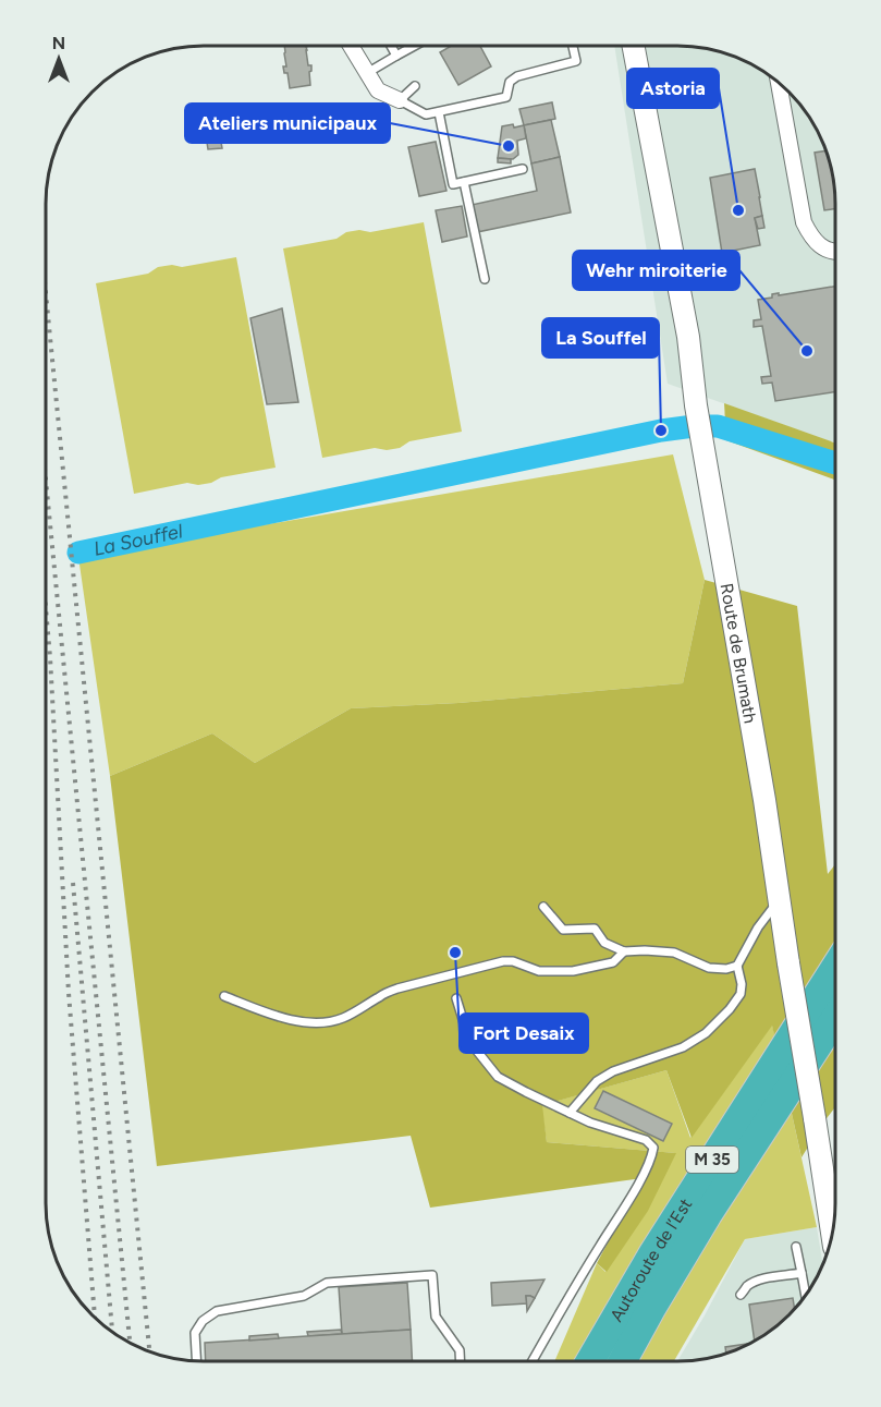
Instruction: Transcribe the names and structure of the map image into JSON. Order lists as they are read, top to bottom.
{
  "streets": {
    "highway": ["M 35", "Autoroute de l’Est"],
    "main road": ["Route de Brumath"]
  },
  "water": ["La Souffel"],
  "places": [
    "Ateliers municipaux",
    "Astoria",
    "Wehr miroiterie",
    "La Souffel",
    "Fort Desaix"
  ],
  "north": "top"
}
